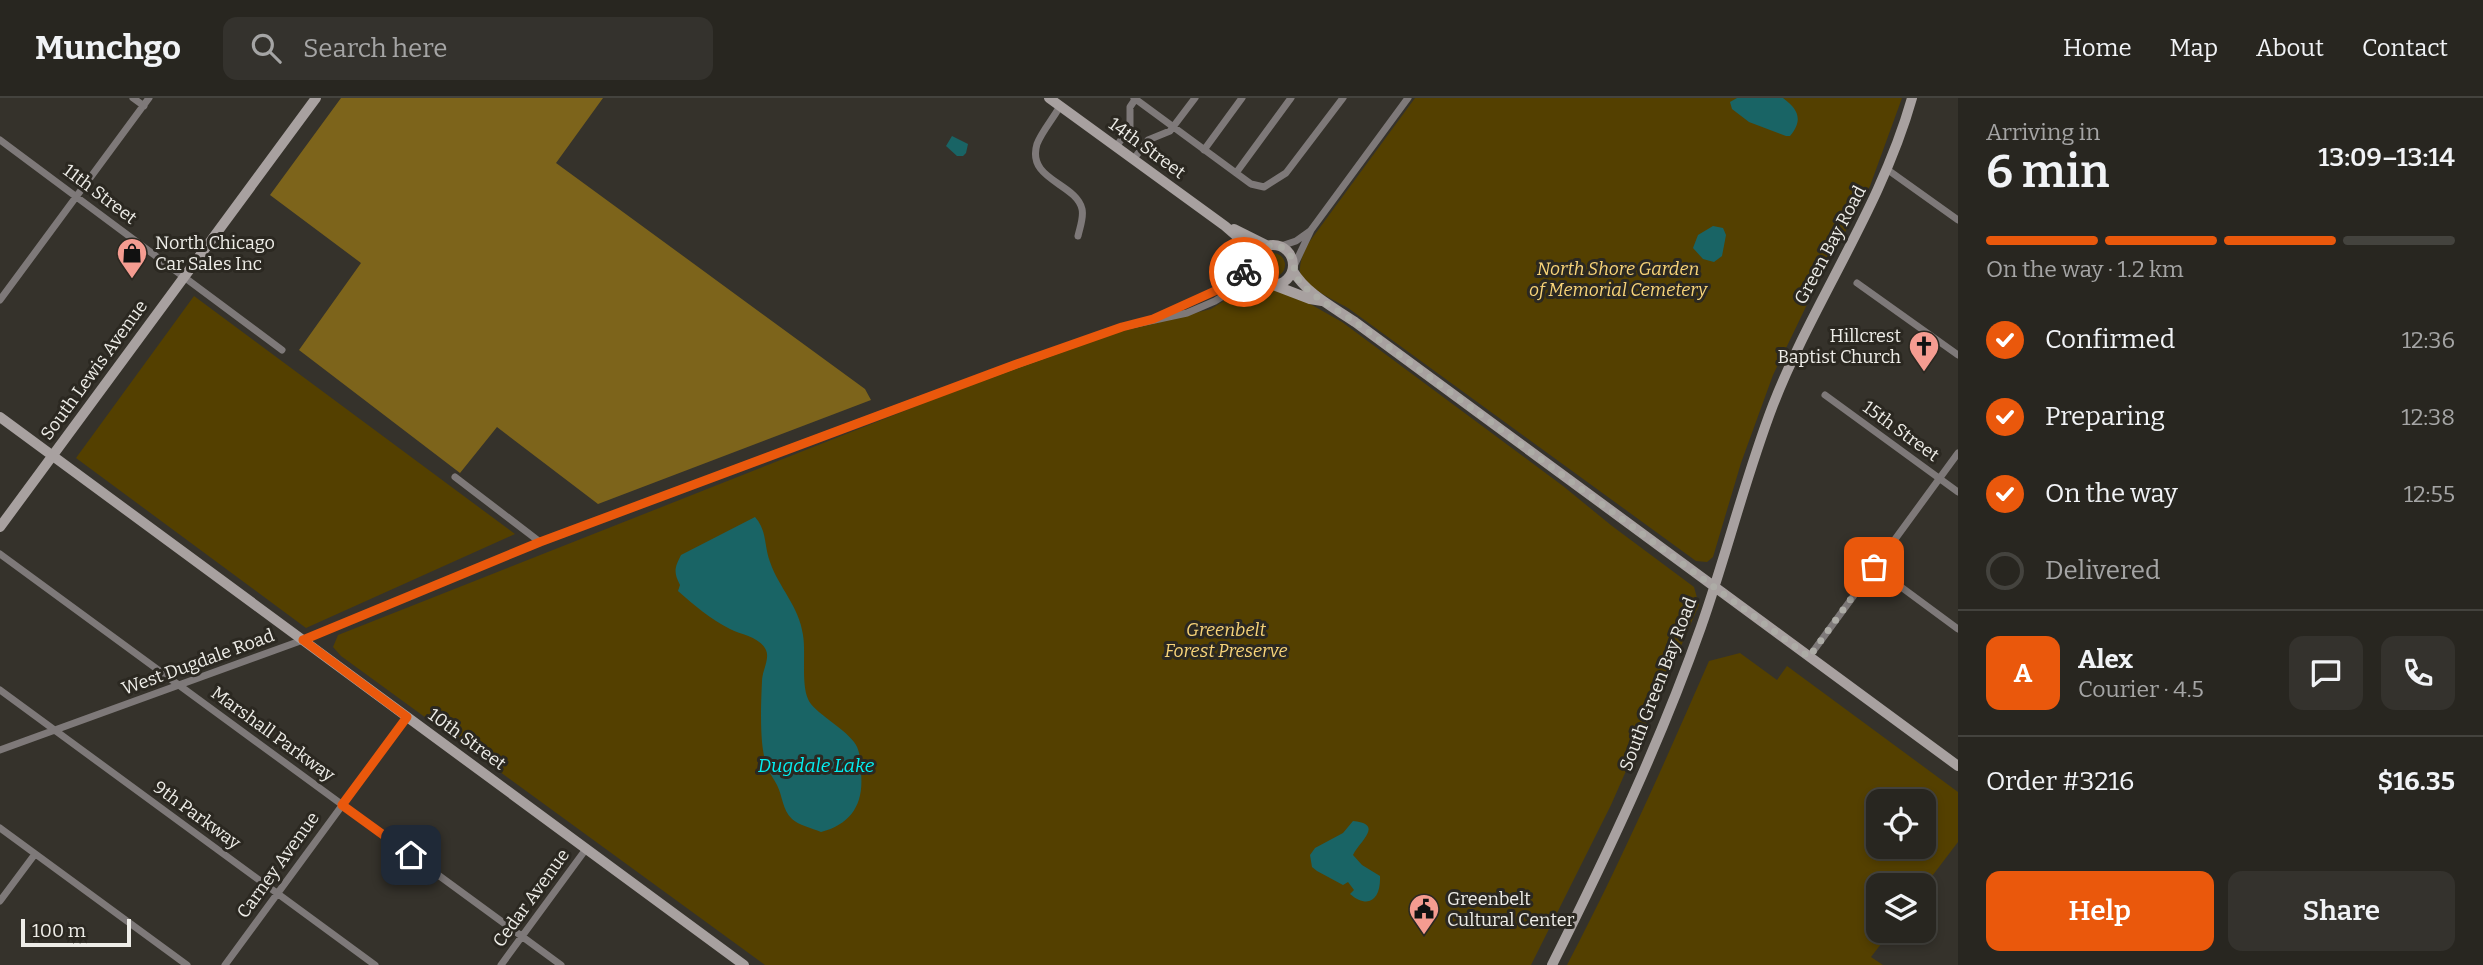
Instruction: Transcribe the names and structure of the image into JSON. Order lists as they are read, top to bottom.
{
  "streets": {
    "street": [
      "14th Street",
      "11th Street",
      "Green Bay Road",
      "South Lewis Avenue",
      "15th Street",
      "West Dugdale Road",
      "South Green Bay Road",
      "Marshall Parkway",
      "10th Street",
      "9th Parkway",
      "Carney Avenue",
      "Cedar Avenue"
    ]
  },
  "crossings": [
    ["11th Street", "South Lewis Avenue"],
    ["Green Bay Road", "South Green Bay Road"],
    ["South Lewis Avenue", "10th Street"],
    ["West Dugdale Road", "Marshall Parkway"],
    ["West Dugdale Road", "10th Street"],
    ["West Dugdale Road", "9th Parkway"],
    ["Marshall Parkway", "Carney Avenue"],
    ["Marshall Parkway", "Cedar Avenue"],
    ["10th Street", "Carney Avenue"],
    ["10th Street", "Cedar Avenue"],
    ["9th Parkway", "Carney Avenue"]
  ],
  "water": ["Dugdale Lake"],
  "parks": ["North Shore Garden of Memorial Cemetery", "Greenbelt Forest Preserve"],
  "places": {
    "shop": ["North Chicago Car Sales Inc"],
    "church": ["Hillcrest Baptist Church"],
    "public building": ["Greenbelt Cultural Center"]
  },
  "scale_bar": "100 m",
  "page": {
    "header": "Munchgo",
    "search": "Search here",
    "nav": [
      "Home",
      "Map",
      "About",
      "Contact"
    ],
    "heading": ["6 min", "Arriving in", "13:09–13:14"],
    "panel": [
      "Alex",
      "Courier · 4.5",
      "Order #3216",
      "$16.35"
    ],
    "bar": "On the way · 1.2 km",
    "list": [
      ["Confirmed", "12:36"],
      ["Preparing", "12:38"],
      ["On the way", "12:55"],
      "Delivered"
    ],
    "round": "A",
    "buttons": ["Help", "Share"],
    "scale": "100 m"
  }
}
